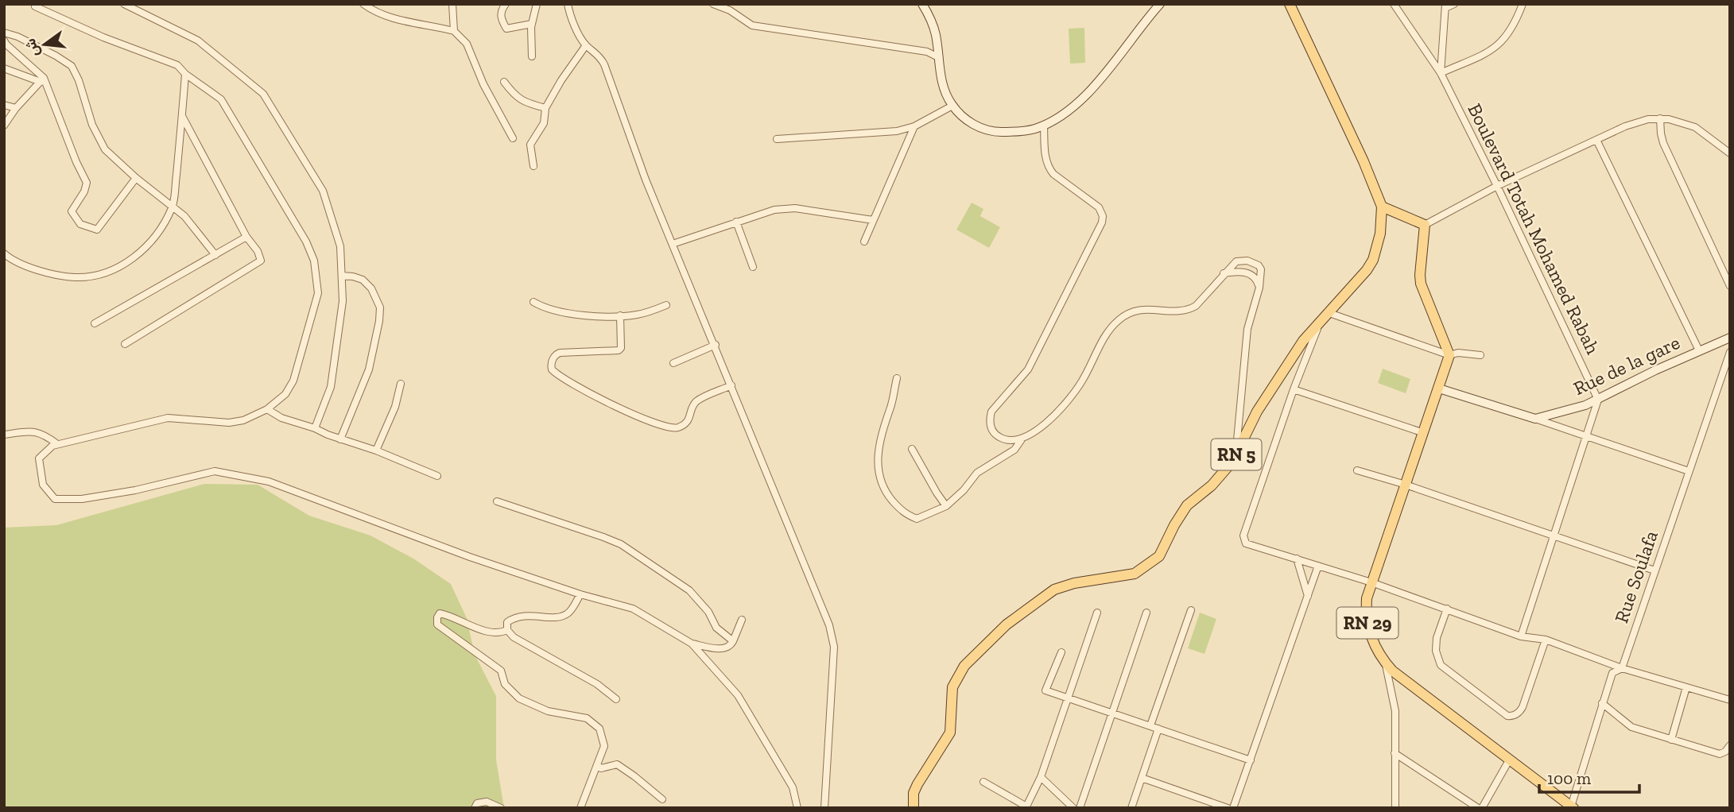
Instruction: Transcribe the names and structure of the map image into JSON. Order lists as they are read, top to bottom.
{
  "streets": {
    "main road": ["RN 5", "RN 29"],
    "street": ["Boulevard Totah Mohamed Rabah", "Rue de la gare", "Rue Soulafa"]
  },
  "crossings": [
    ["Boulevard Totah Mohamed Rabah", "Rue de la gare"],
    ["Rue Soulafa", "RN 29"]
  ],
  "scale_bar": "100 m",
  "north": "left"
}
